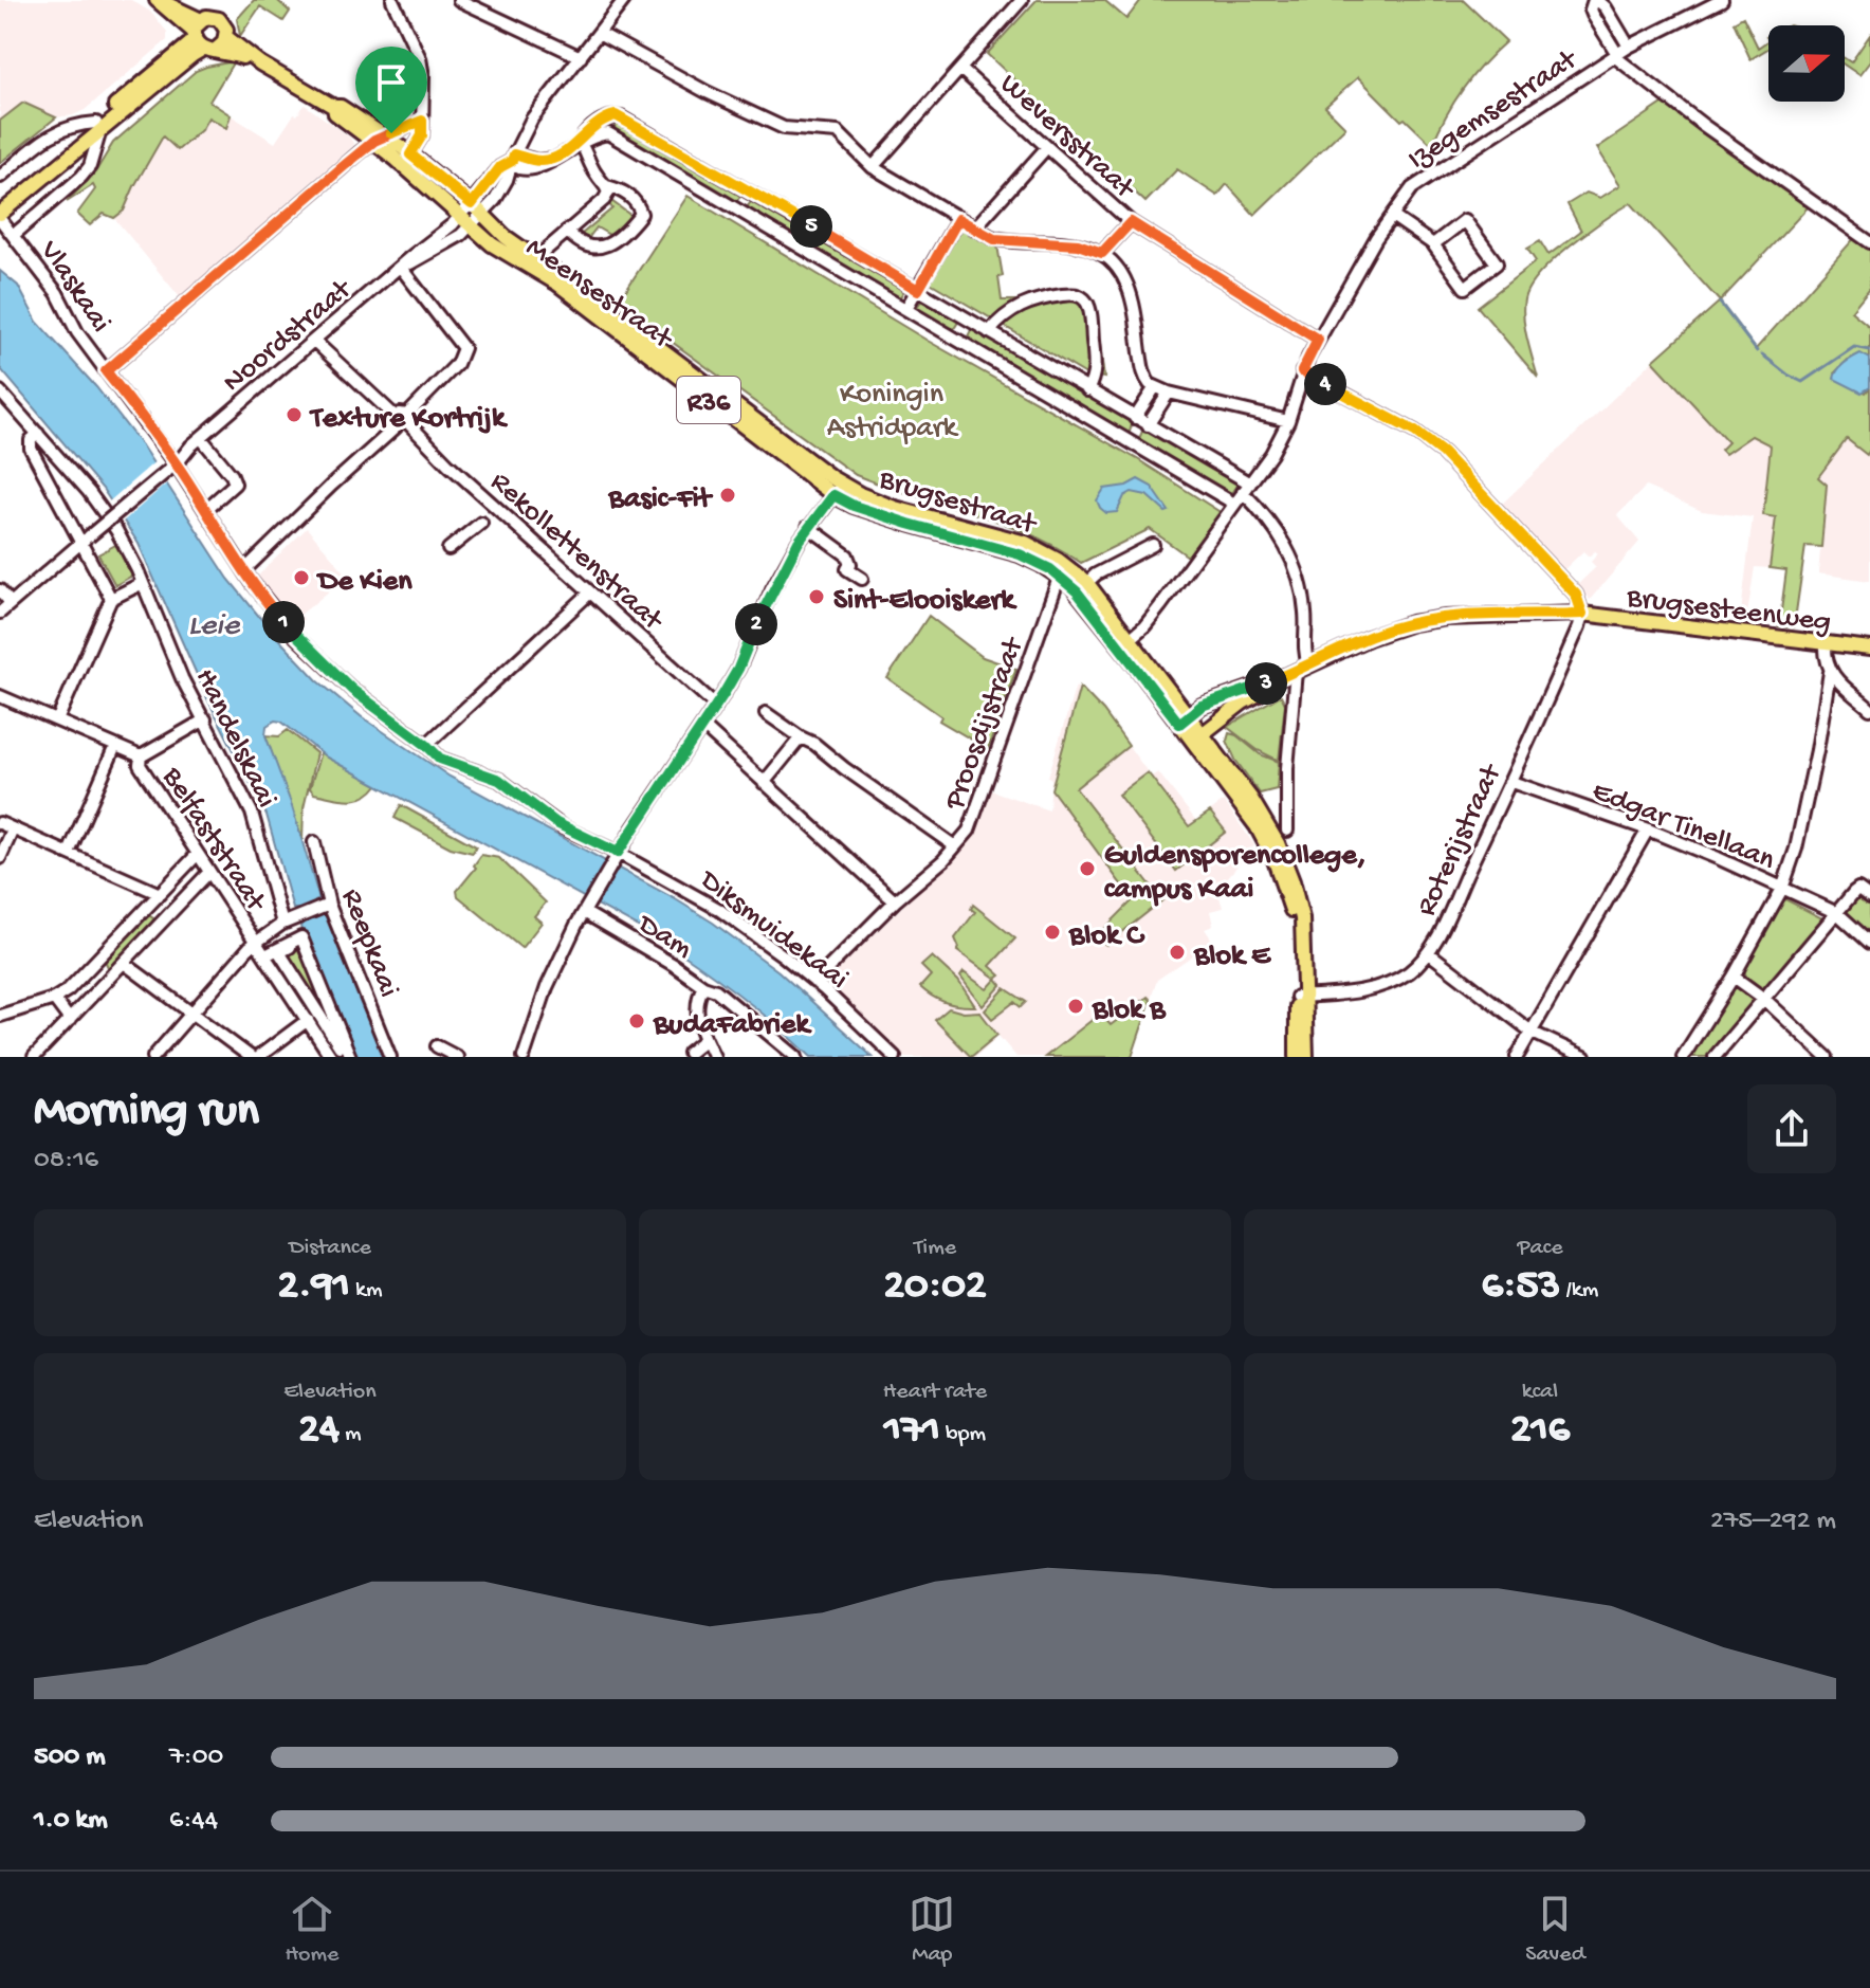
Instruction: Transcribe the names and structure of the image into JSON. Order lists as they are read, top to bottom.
{
  "streets": {
    "main road": [
      "Meensestraat",
      "R36",
      "Brugsestraat",
      "Brugsesteenweg"
    ],
    "street": [
      "Izegemsestraat",
      "Weversstraat",
      "Vlaskaai",
      "Noordstraat",
      "Rekollettenstraat",
      "Proosdijstraat",
      "Handelskaai",
      "Edgar Tinellaan",
      "Belfaststraat",
      "Roterijstraat",
      "Diksmuidekaai",
      "Dam",
      "Reepkaai"
    ]
  },
  "crossings": [
    ["Izegemsestraat", "Weversstraat"],
    ["Izegemsestraat", "Brugsestraat"],
    ["Vlaskaai", "Diksmuidekaai"],
    ["Meensestraat", "Noordstraat"],
    ["Meensestraat", "R36"],
    ["Meensestraat", "Brugsestraat"],
    ["Noordstraat", "R36"],
    ["Noordstraat", "Rekollettenstraat"],
    ["R36", "Brugsestraat"],
    ["R36", "Brugsesteenweg"],
    ["R36", "Roterijstraat"],
    ["Brugsestraat", "Brugsesteenweg"],
    ["Brugsestraat", "Proosdijstraat"],
    ["Brugsesteenweg", "Roterijstraat"],
    ["Proosdijstraat", "Diksmuidekaai"],
    ["Edgar Tinellaan", "Roterijstraat"]
  ],
  "water": ["Leie"],
  "parks": ["Koningin Astridpark"],
  "places": [
    "Texture Kortrijk",
    "Basic-Fit",
    "De Kien",
    "Sint-Elooiskerk",
    "Guldensporencollege, campus Kaai",
    "Blok C",
    "Blok E",
    "Blok B",
    "BudaFabriek"
  ],
  "north": "right",
  "page": {
    "pins": [
      "5",
      "4",
      "1",
      "2",
      "3"
    ],
    "heading": ["Morning run", "08:16"],
    "stats": [
      ["Distance", "2.91 km"],
      ["Time", "20:02"],
      ["Pace", "6:53 /km"],
      ["Elevation", "24 m"],
      ["Heart rate", "171 bpm"],
      ["kcal", "216"]
    ],
    "chart": ["Elevation", "275–292 m"],
    "list": [
      {
        "name": "500 m",
        "note": "7:00"
      },
      {
        "name": "1.0 km",
        "note": "6:44"
      }
    ],
    "tabs": ["Home", "Map", "Saved"]
  }
}
